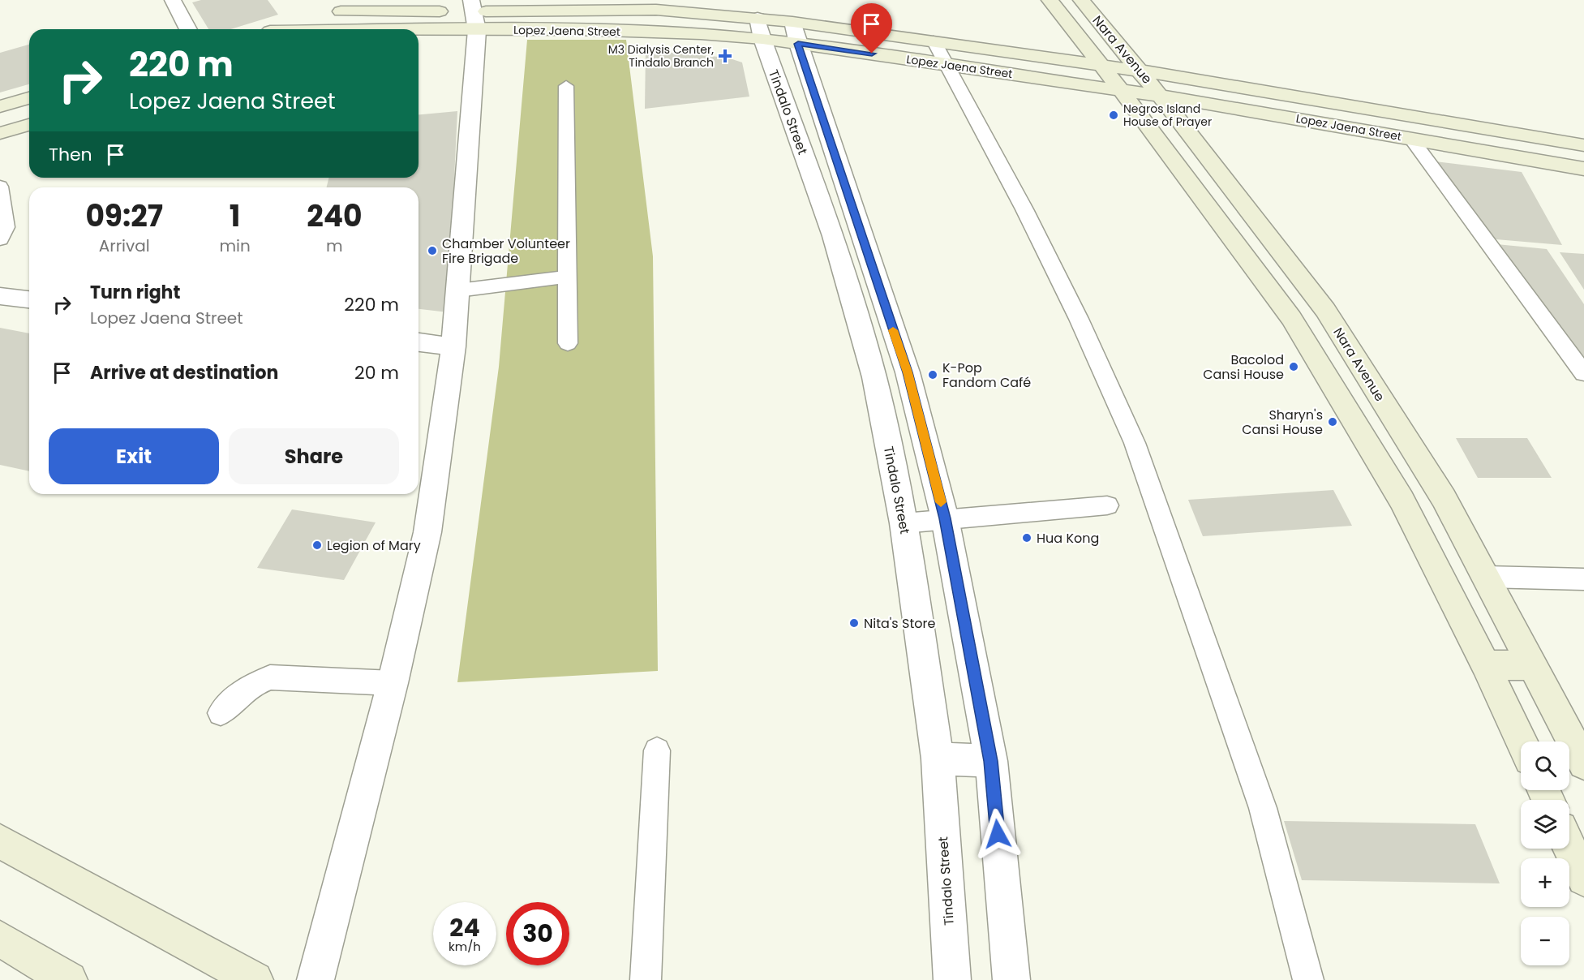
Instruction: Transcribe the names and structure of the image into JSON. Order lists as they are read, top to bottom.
{
  "streets": {
    "main road": ["Lopez Jaena Street", "Nara Avenue"],
    "street": ["Tindalo Street"]
  },
  "crossings": [
    ["Lopez Jaena Street", "Nara Avenue"],
    ["Lopez Jaena Street", "Tindalo Street"]
  ],
  "places": {
    "health": ["M3 Dialysis Center, Tindalo Branch"],
    "other": [
      "Negros Island House of Prayer",
      "Chamber Volunteer Fire Brigade",
      "Bacolod Cansi House",
      "K-Pop Fandom Café",
      "Sharyn's Cansi House",
      "Hua Kong",
      "Legion of Mary",
      "Nita's Store"
    ]
  },
  "page": {
    "turn": ["220 m", "Lopez Jaena Street"],
    "then": "Then",
    "eta": [
      "09:27",
      "Arrival",
      "1",
      "min",
      "240",
      "m"
    ],
    "list": [
      {
        "name": "Turn right",
        "note": "Lopez Jaena Street",
        "value": "220 m"
      },
      {
        "name": "Arrive at destination",
        "value": "20 m"
      }
    ],
    "buttons": ["Exit", "Share"],
    "map_buttons": ["+", "−"],
    "speed": "24 km/h",
    "limit": "30"
  }
}
